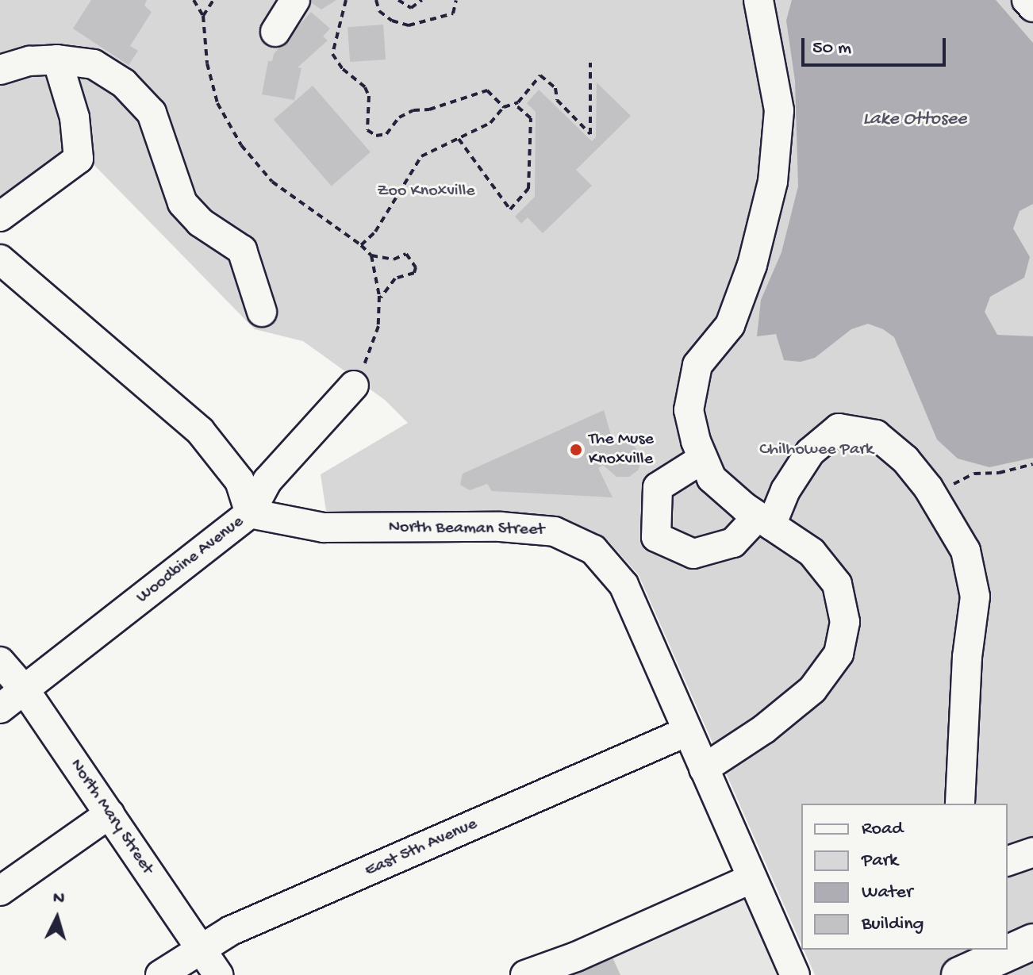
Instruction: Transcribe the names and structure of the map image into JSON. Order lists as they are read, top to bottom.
{
  "streets": {
    "street": [
      "North Beaman Street",
      "Woodbine Avenue",
      "North Mary Street",
      "East 5th Avenue"
    ]
  },
  "crossings": [
    ["North Beaman Street", "Woodbine Avenue"],
    ["North Beaman Street", "East 5th Avenue"],
    ["Woodbine Avenue", "North Mary Street"],
    ["North Mary Street", "East 5th Avenue"]
  ],
  "water": ["Lake Ottosee"],
  "parks": ["Zoo Knoxville", "Chilhowee Park"],
  "places": ["The Muse Knoxville"],
  "legend": [
    "Road",
    "Park",
    "Water",
    "Building"
  ],
  "scale_bar": "50 m",
  "north": "top"
}
